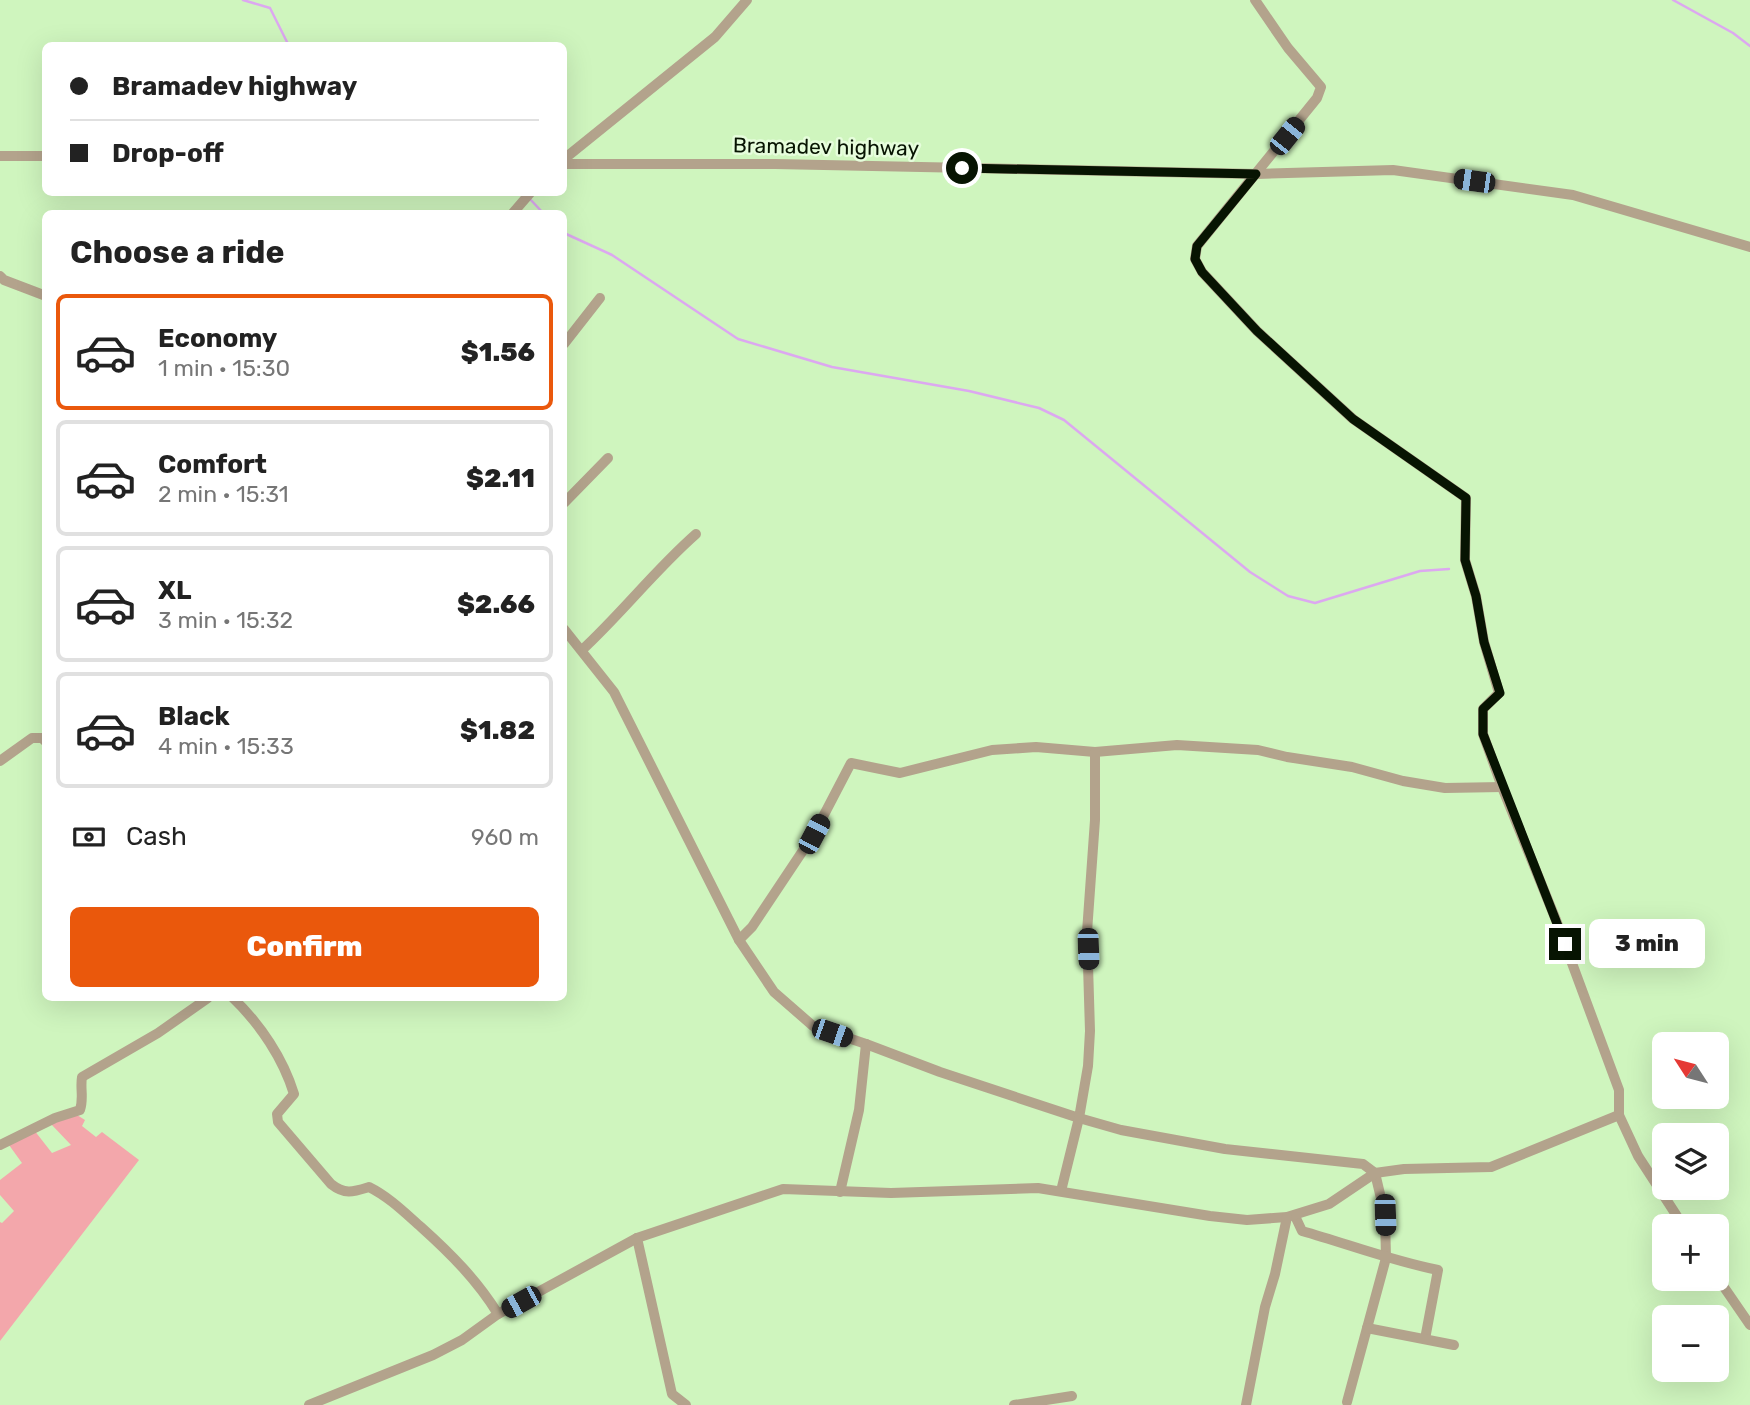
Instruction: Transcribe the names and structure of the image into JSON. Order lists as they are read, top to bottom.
{
  "streets": {
    "street": ["Bramadev highway"]
  },
  "north": "top left",
  "page": {
    "banner": ["Bramadev highway", "Drop-off"],
    "heading": "Choose a ride",
    "list": [
      {
        "name": "Economy",
        "note": "1 min · 15:30",
        "value": "$1.56"
      },
      {
        "name": "Comfort",
        "note": "2 min · 15:31",
        "value": "$2.11"
      },
      {
        "name": "XL",
        "note": "3 min · 15:32",
        "value": "$2.66"
      },
      {
        "name": "Black",
        "note": "4 min · 15:33",
        "value": "$1.82"
      }
    ],
    "pay": ["Cash", "960 m"],
    "buttons": "Confirm",
    "bubble": "3 min",
    "map_buttons": ["+", "−"]
  }
}
